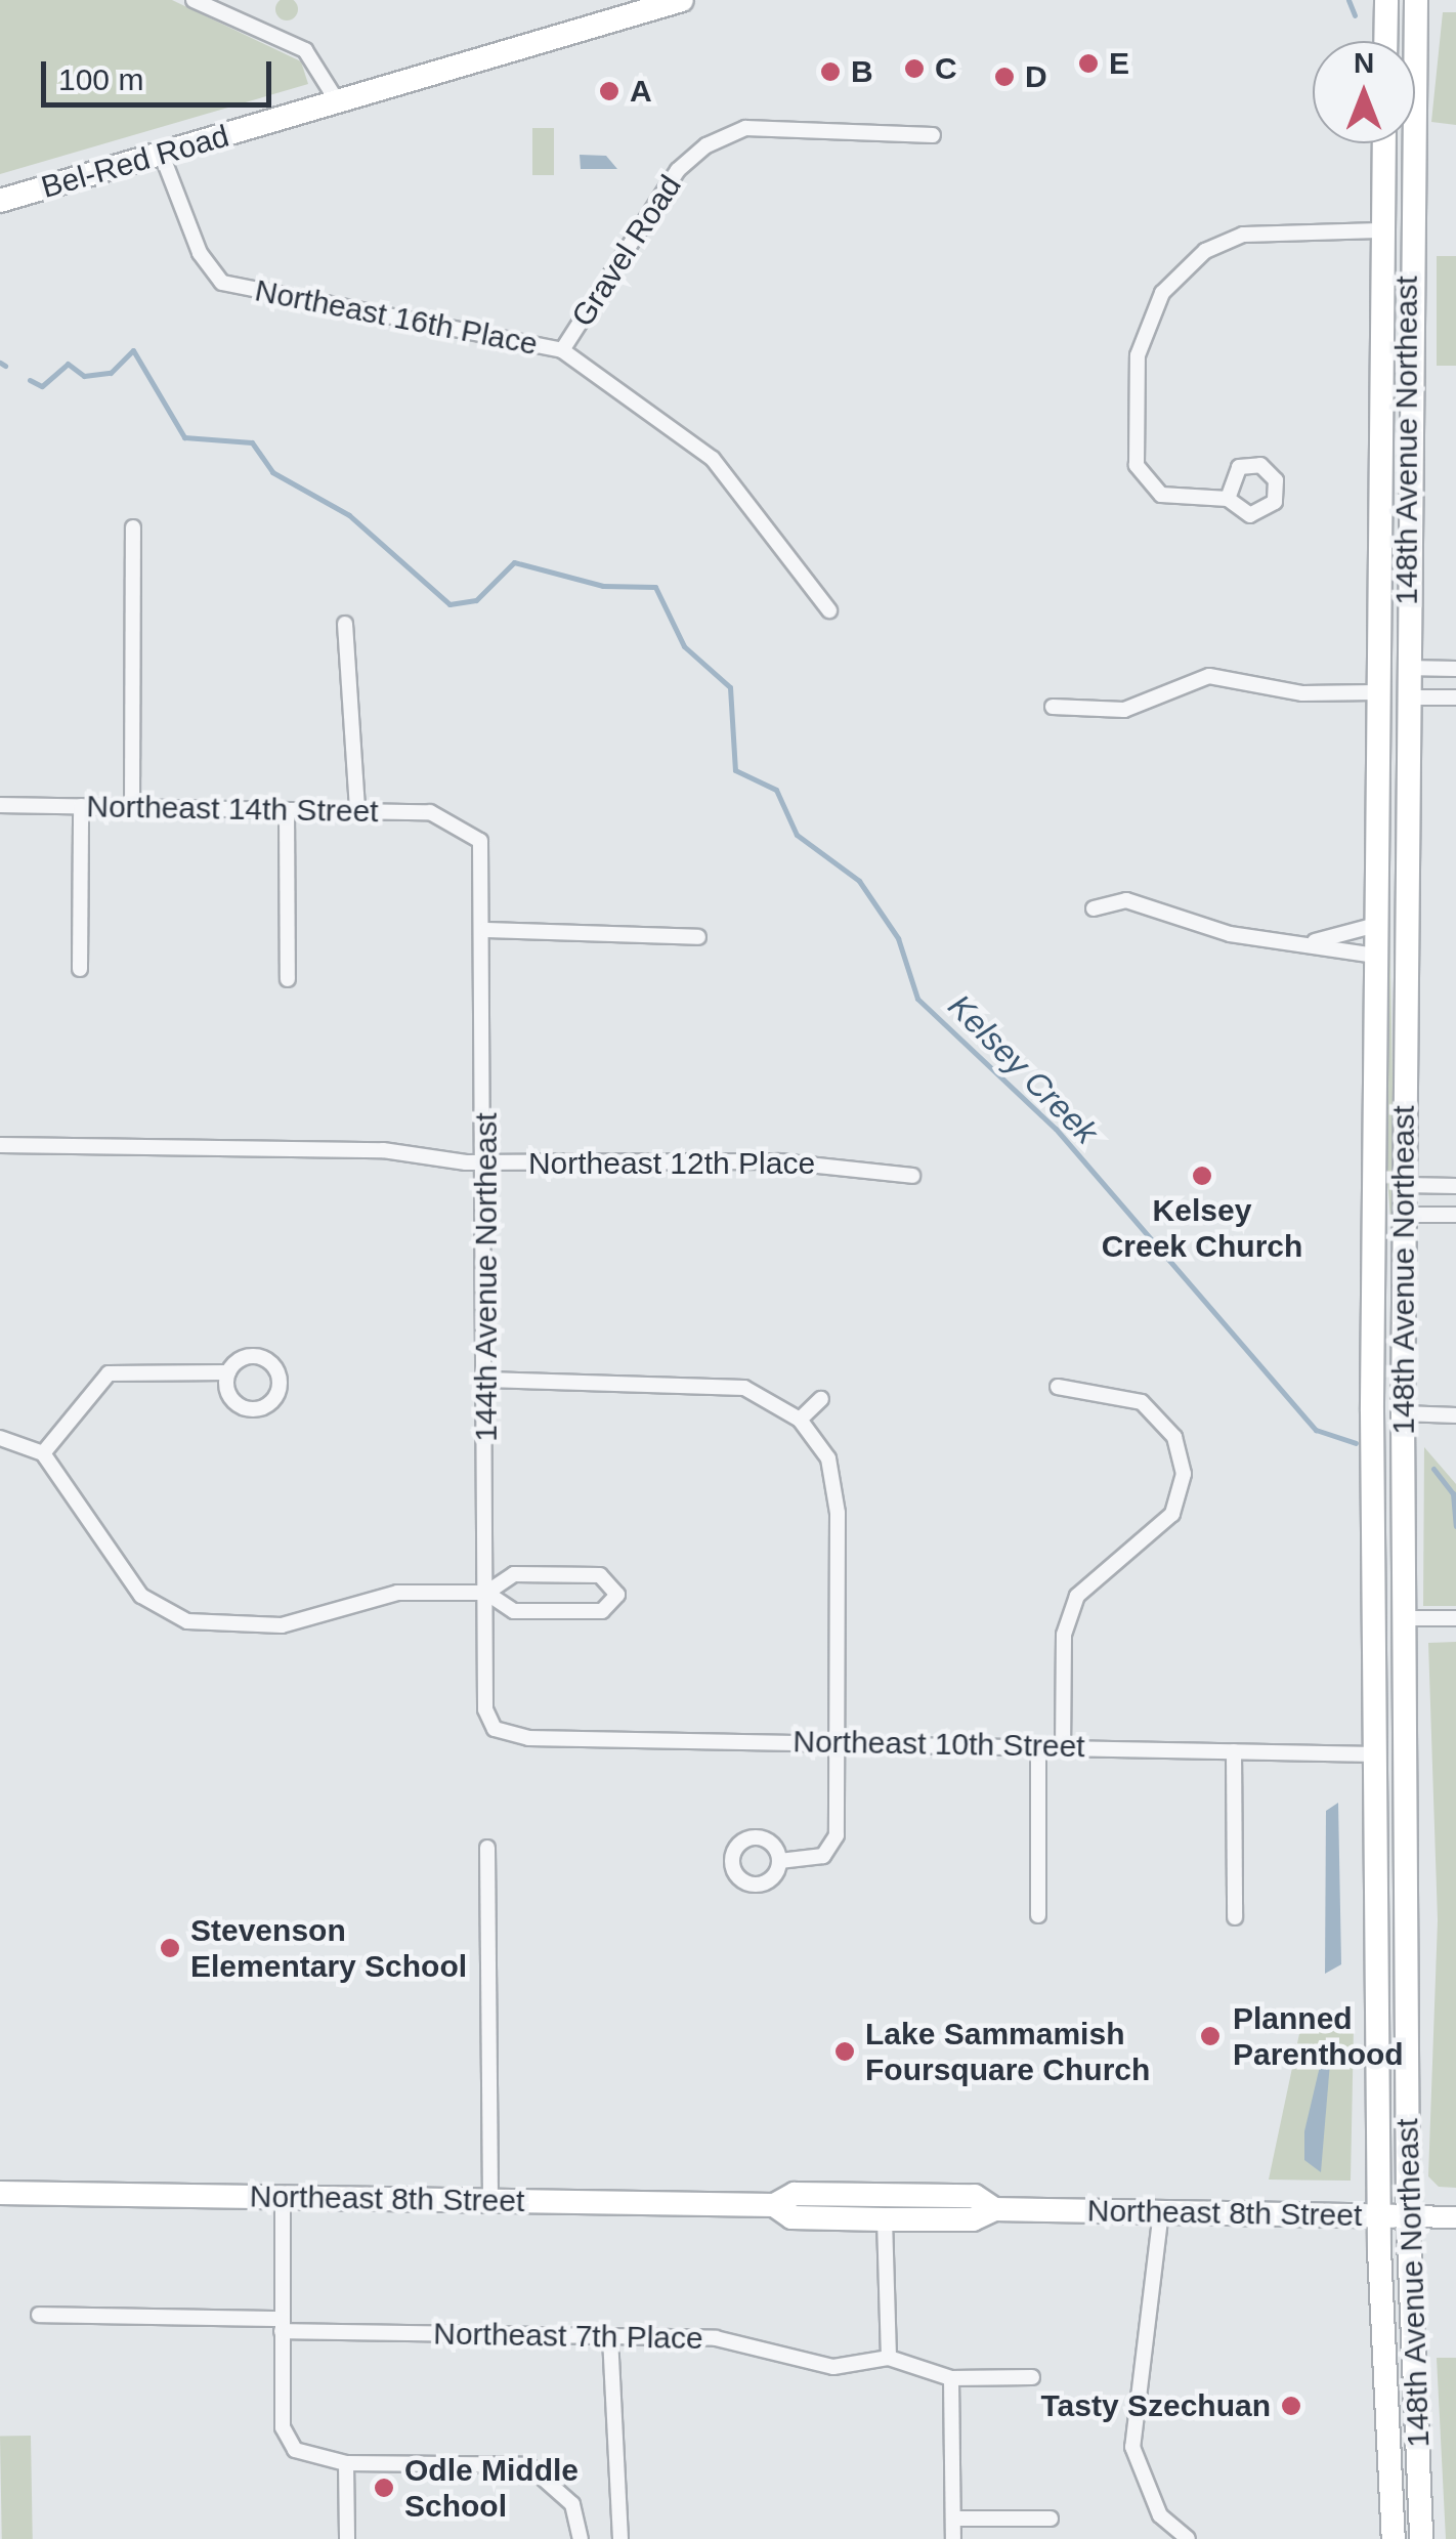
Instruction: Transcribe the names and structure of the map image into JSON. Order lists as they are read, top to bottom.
{
  "streets": {
    "main road": ["Bel-Red Road", "148th Avenue Northeast", "Northeast 8th Street"],
    "street": [
      "Gravel Road",
      "Northeast 16th Place",
      "Northeast 14th Street",
      "Northeast 12th Place",
      "144th Avenue Northeast",
      "Northeast 10th Street",
      "Northeast 7th Place"
    ]
  },
  "crossings": [
    ["Bel-Red Road", "Northeast 16th Place"],
    ["Gravel Road", "Northeast 16th Place"],
    ["148th Avenue Northeast", "Northeast 10th Street"],
    ["148th Avenue Northeast", "Northeast 8th Street"],
    ["Northeast 14th Street", "144th Avenue Northeast"],
    ["Northeast 12th Place", "144th Avenue Northeast"],
    ["144th Avenue Northeast", "Northeast 10th Street"]
  ],
  "water": ["Kelsey Creek"],
  "places": [
    "E",
    "C",
    "B",
    "D",
    "A",
    "Kelsey Creek Church",
    "Stevenson Elementary School",
    "Planned Parenthood",
    "Lake Sammamish Foursquare Church",
    "Tasty Szechuan",
    "Odle Middle School"
  ],
  "scale_bar": "100 m",
  "north": "top"
}
